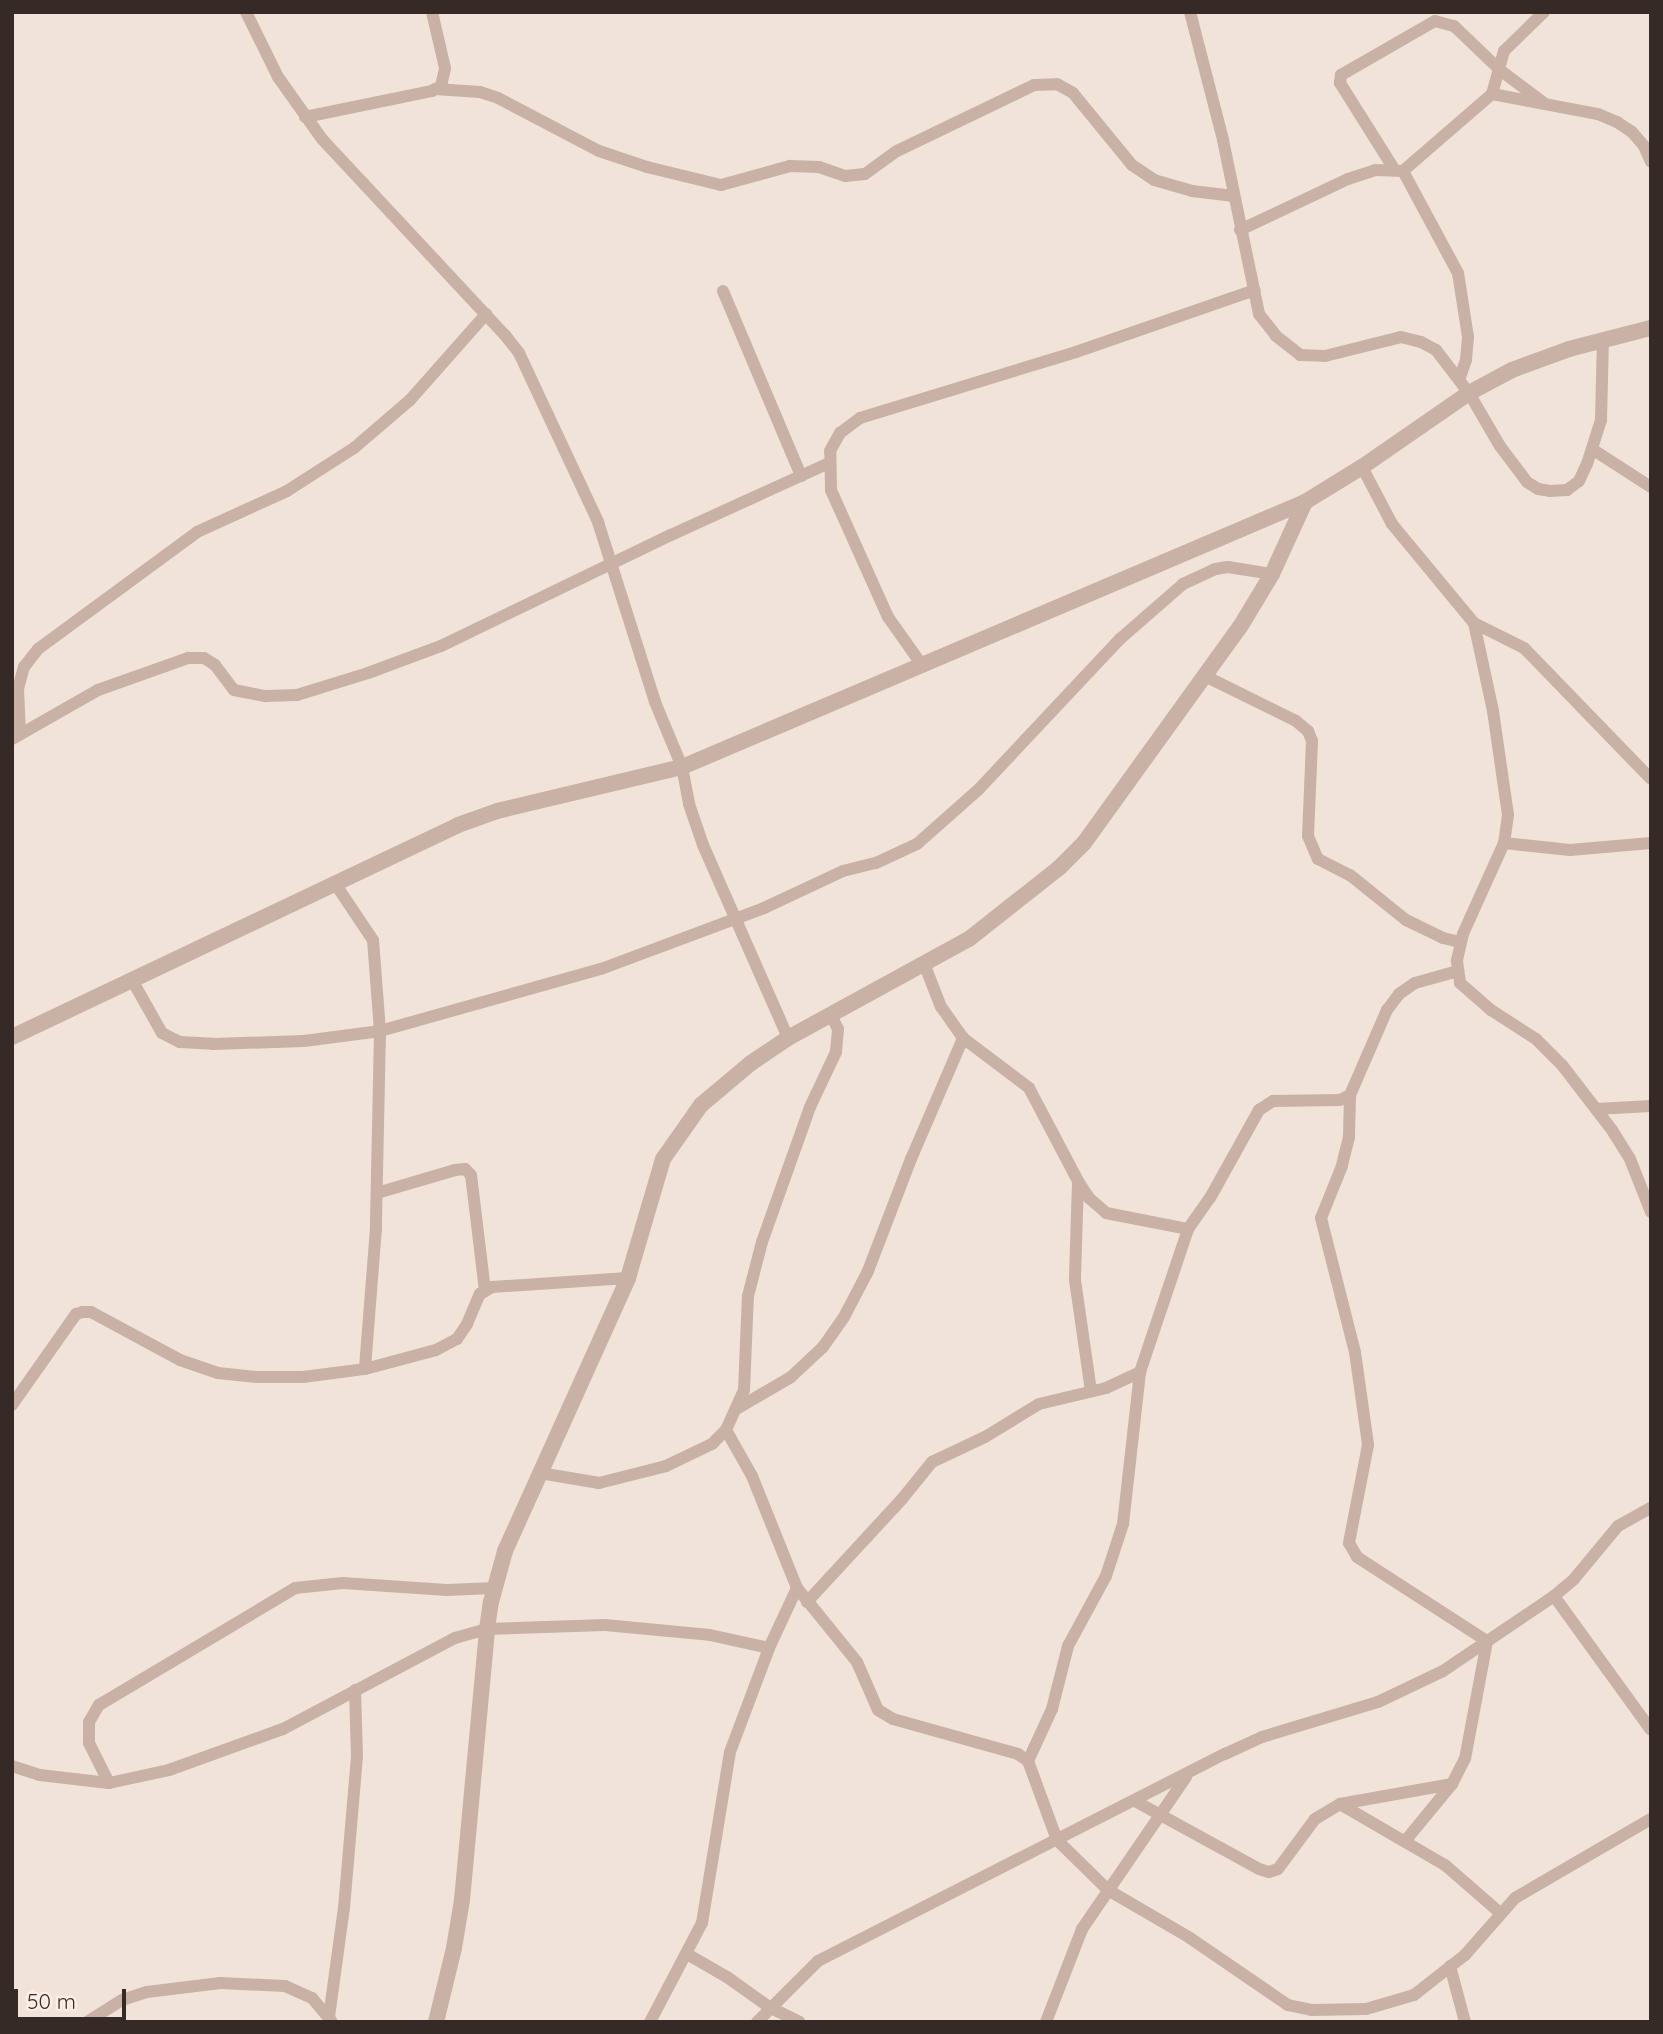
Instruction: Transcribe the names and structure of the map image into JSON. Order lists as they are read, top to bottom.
{
  "scale_bar": "50 m"
}
